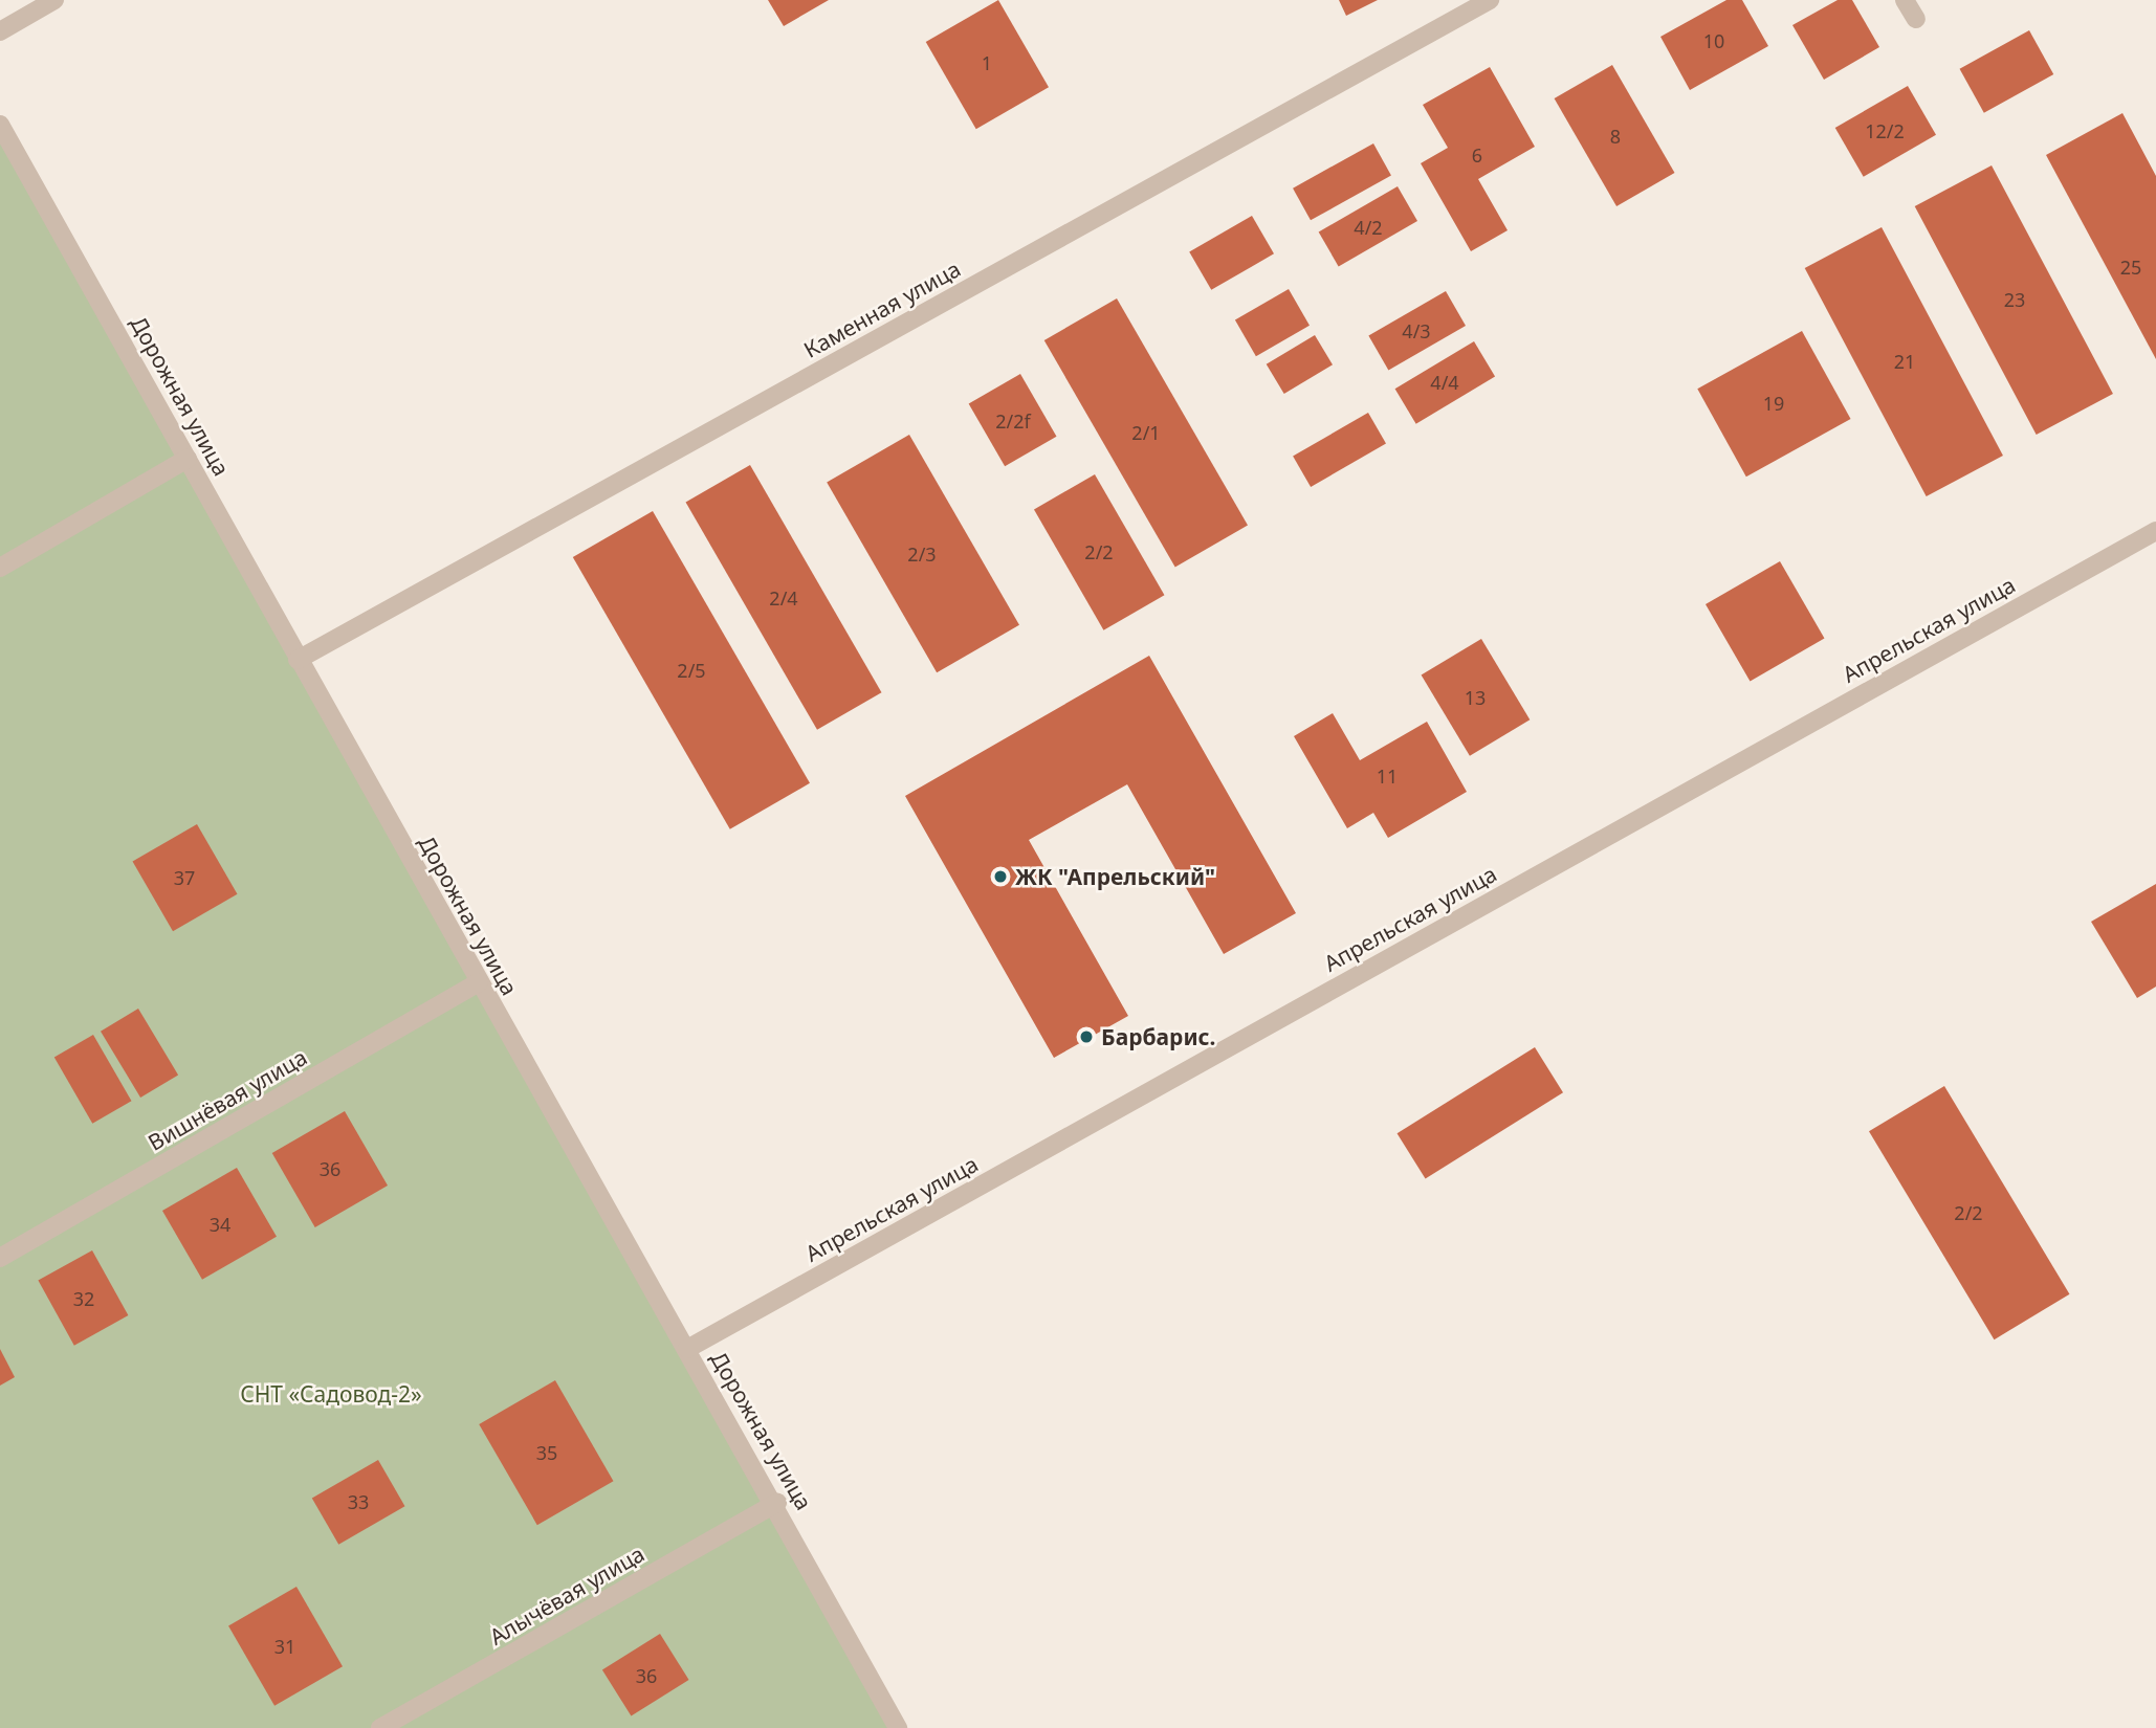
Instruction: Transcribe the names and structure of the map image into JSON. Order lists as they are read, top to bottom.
{
  "streets": {
    "street": [
      "Каменная улица",
      "Дорожная улица",
      "Апрельская улица",
      "Вишнёвая улица",
      "Алычёвая улица"
    ]
  },
  "crossings": [
    ["Каменная улица", "Дорожная улица"],
    ["Дорожная улица", "Апрельская улица"],
    ["Дорожная улица", "Вишнёвая улица"],
    ["Дорожная улица", "Алычёвая улица"]
  ],
  "parks": ["СНТ «Садовод-2»"],
  "places": ["ЖК \"Апрельский\"", "Барбарис."],
  "house_numbers": [
    "10",
    "1",
    "12/2",
    "8",
    "6",
    "4/2",
    "25",
    "23",
    "4/3",
    "21",
    "4/4",
    "19",
    "2/2f",
    "2/1",
    "2/2",
    "2/3",
    "2/4",
    "2/5",
    "13",
    "11",
    "37",
    "36",
    "2/2",
    "34",
    "32",
    "35",
    "33",
    "31",
    "36"
  ]
}
